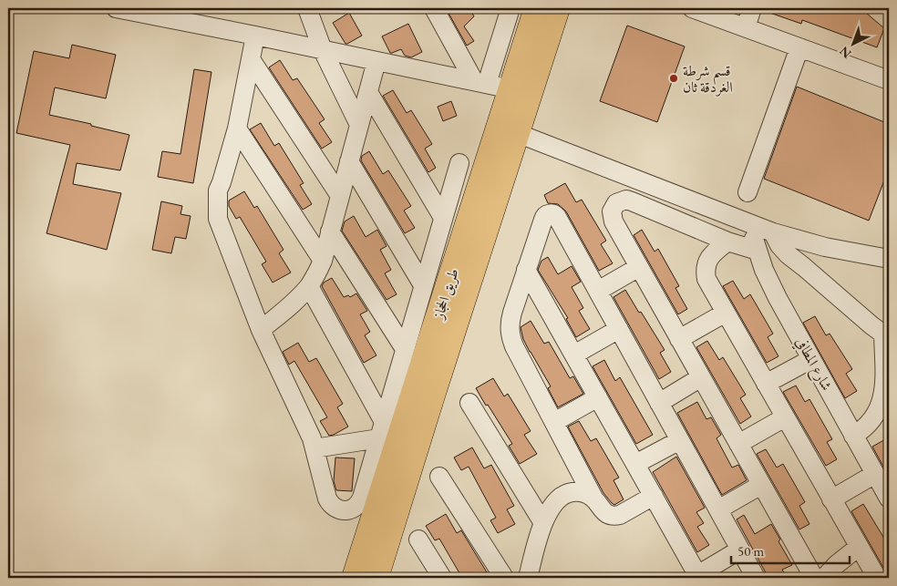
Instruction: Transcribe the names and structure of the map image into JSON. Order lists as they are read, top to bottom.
{
  "streets": {
    "main road": ["طريق الحجاز"],
    "street": ["شارع المطافي"]
  },
  "places": ["قسم شرطة الغردقة ثان"],
  "scale_bar": "50 m",
  "north": "bottom left"
}
